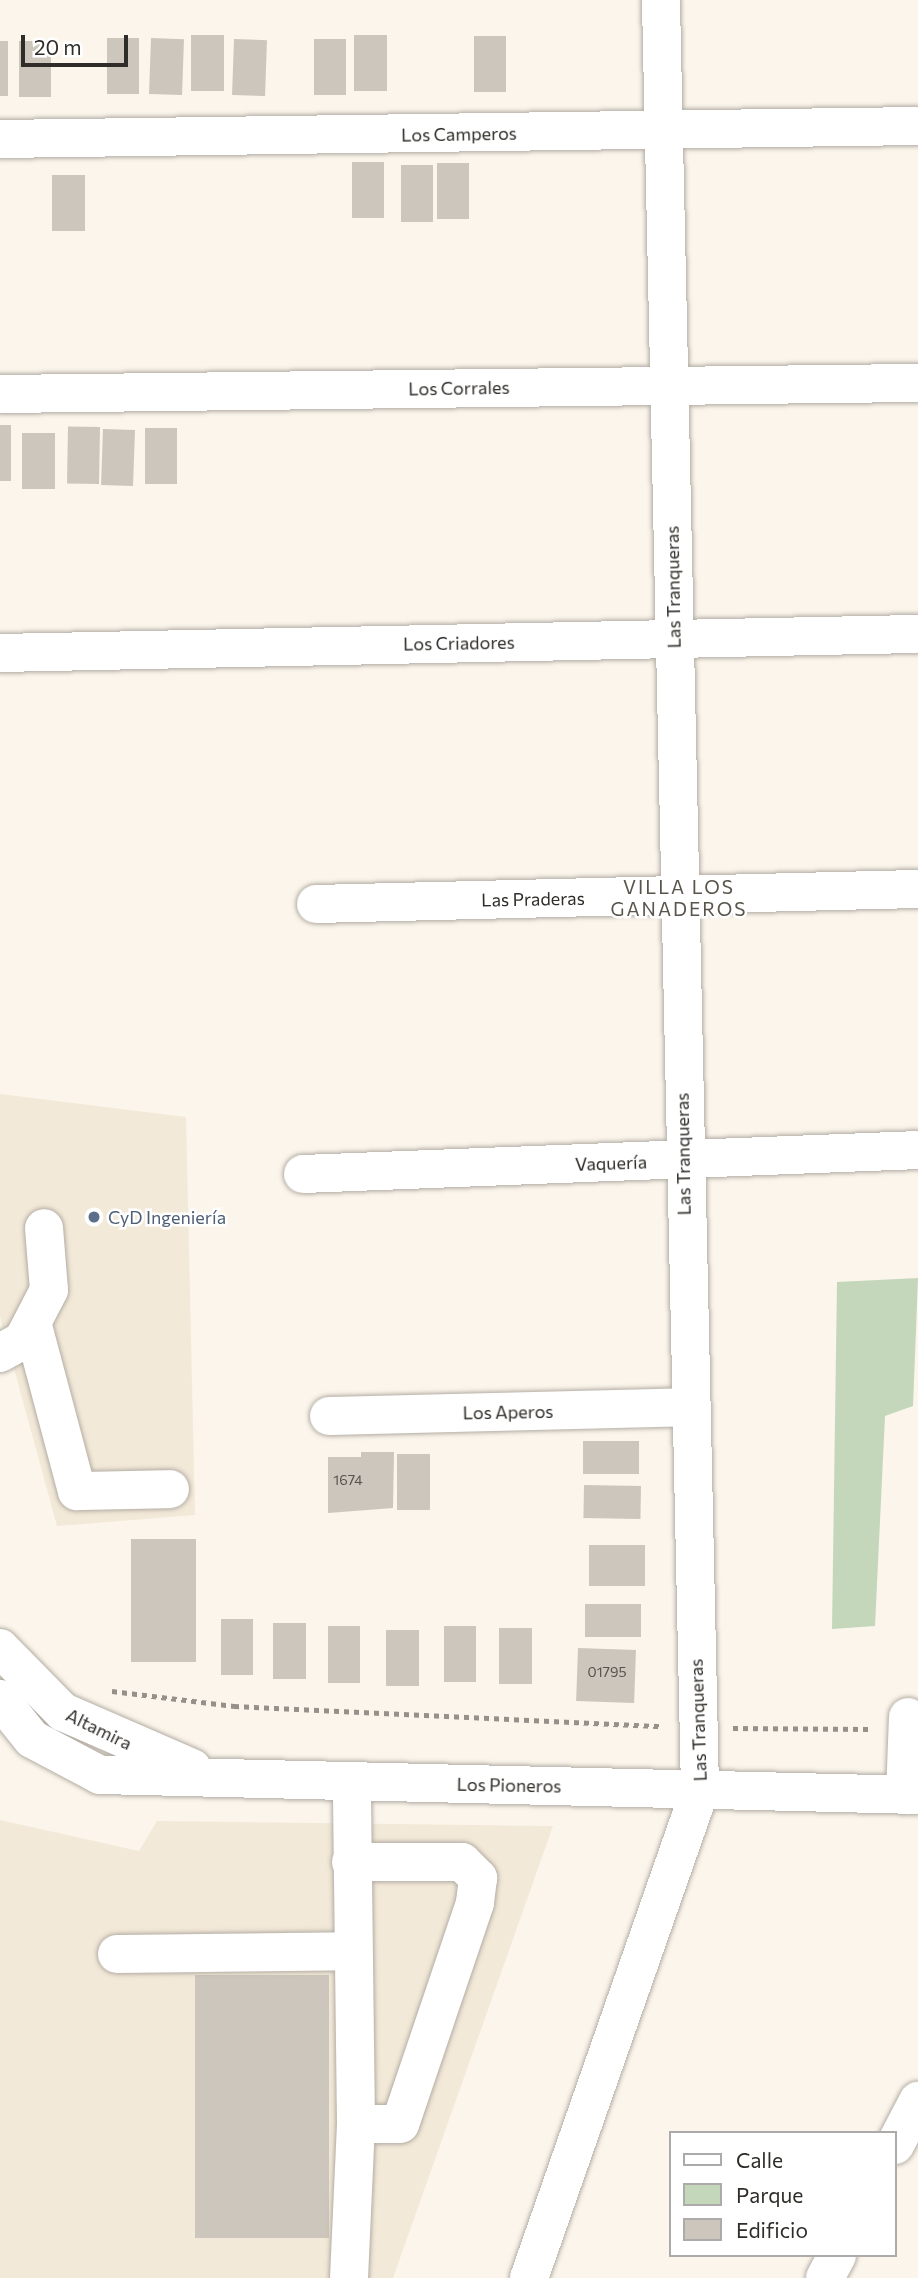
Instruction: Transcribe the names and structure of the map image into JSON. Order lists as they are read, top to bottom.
{
  "streets": {
    "street": [
      "Los Camperos",
      "Los Corrales",
      "Las Tranqueras",
      "Los Criadores",
      "Las Praderas",
      "Vaquería",
      "Los Aperos",
      "Altamira",
      "Los Pioneros"
    ]
  },
  "crossings": [
    ["Los Camperos", "Las Tranqueras"],
    ["Los Corrales", "Las Tranqueras"],
    ["Las Tranqueras", "Los Criadores"],
    ["Las Tranqueras", "Las Praderas"],
    ["Las Tranqueras", "Vaquería"],
    ["Las Tranqueras", "Los Aperos"],
    ["Las Tranqueras", "Los Pioneros"],
    ["Altamira", "Los Pioneros"]
  ],
  "districts": ["VILLA LOS GANADEROS"],
  "places": ["CyD Ingeniería"],
  "house_numbers": ["1674", "01795"],
  "legend": ["Calle", "Parque", "Edificio"],
  "scale_bar": "20 m"
}
